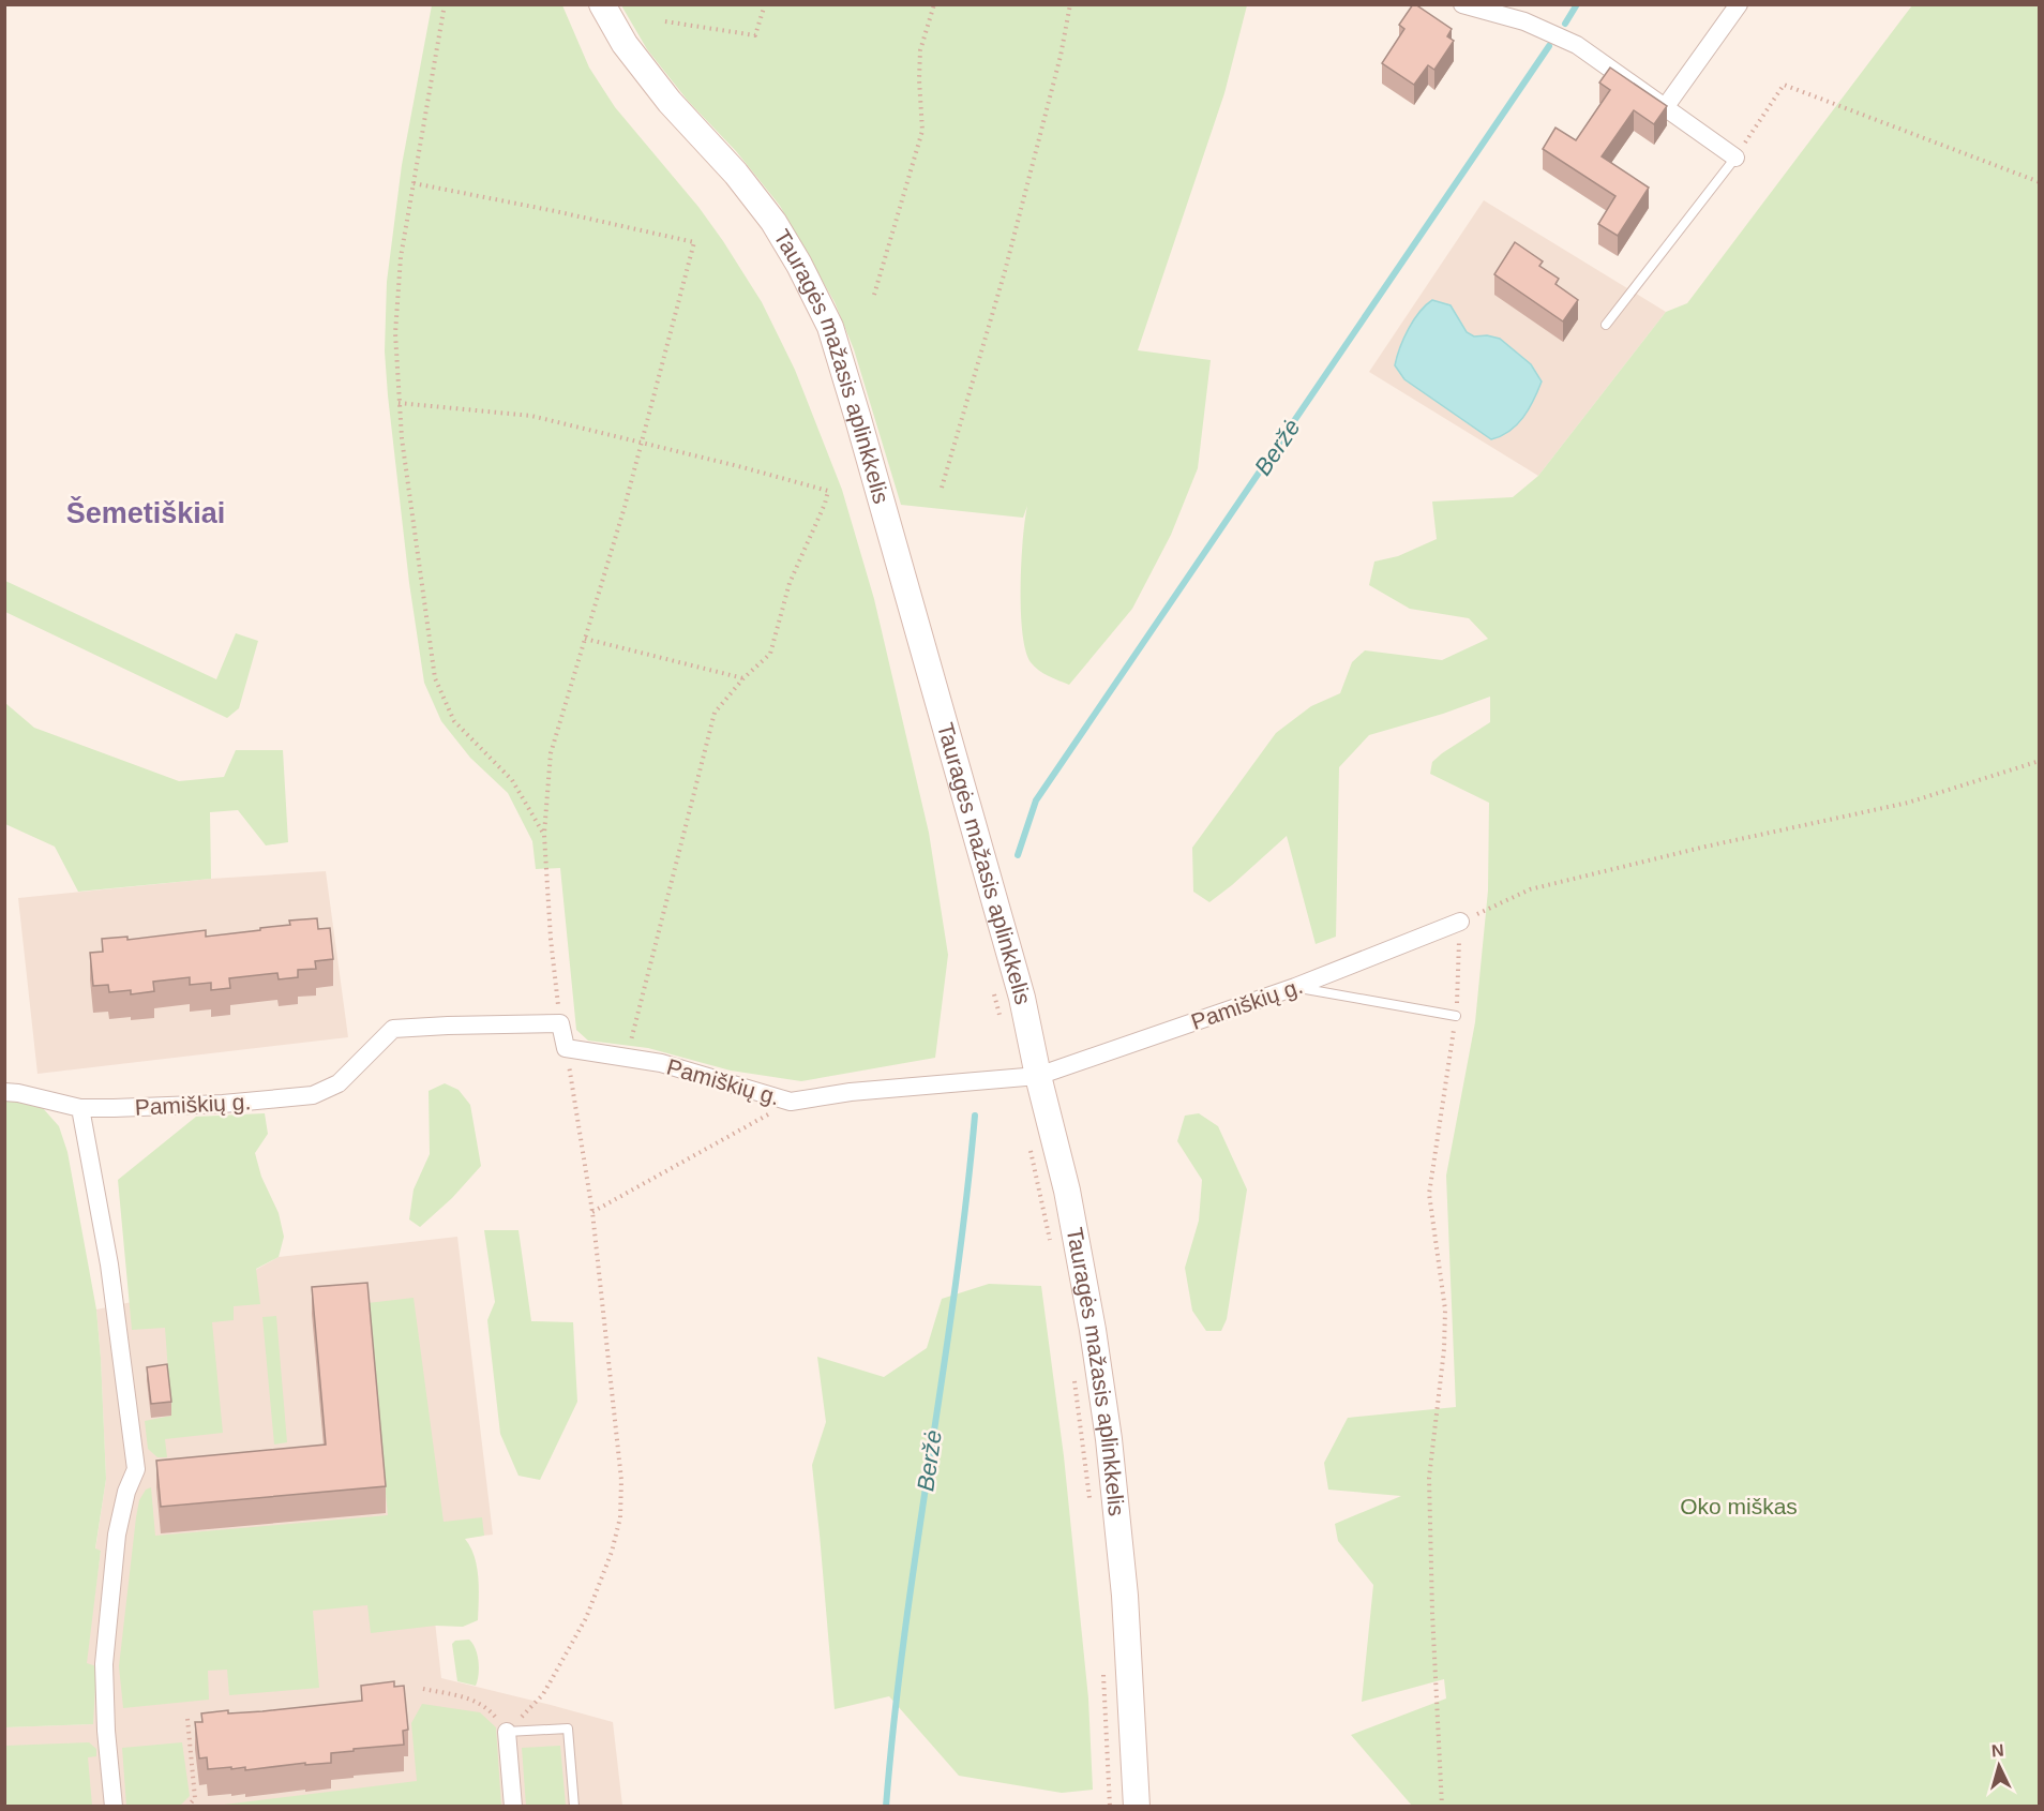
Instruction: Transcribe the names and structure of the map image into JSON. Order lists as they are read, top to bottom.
{
  "streets": {
    "main road": ["Tauragės mažasis aplinkkelis"],
    "street": ["Pamiškių g."]
  },
  "crossings": [
    ["Tauragės mažasis aplinkkelis", "Pamiškių g."]
  ],
  "districts": ["Šemetiškiai"],
  "water": ["Beržė"],
  "parks": ["Oko miškas"],
  "north": "top"
}
